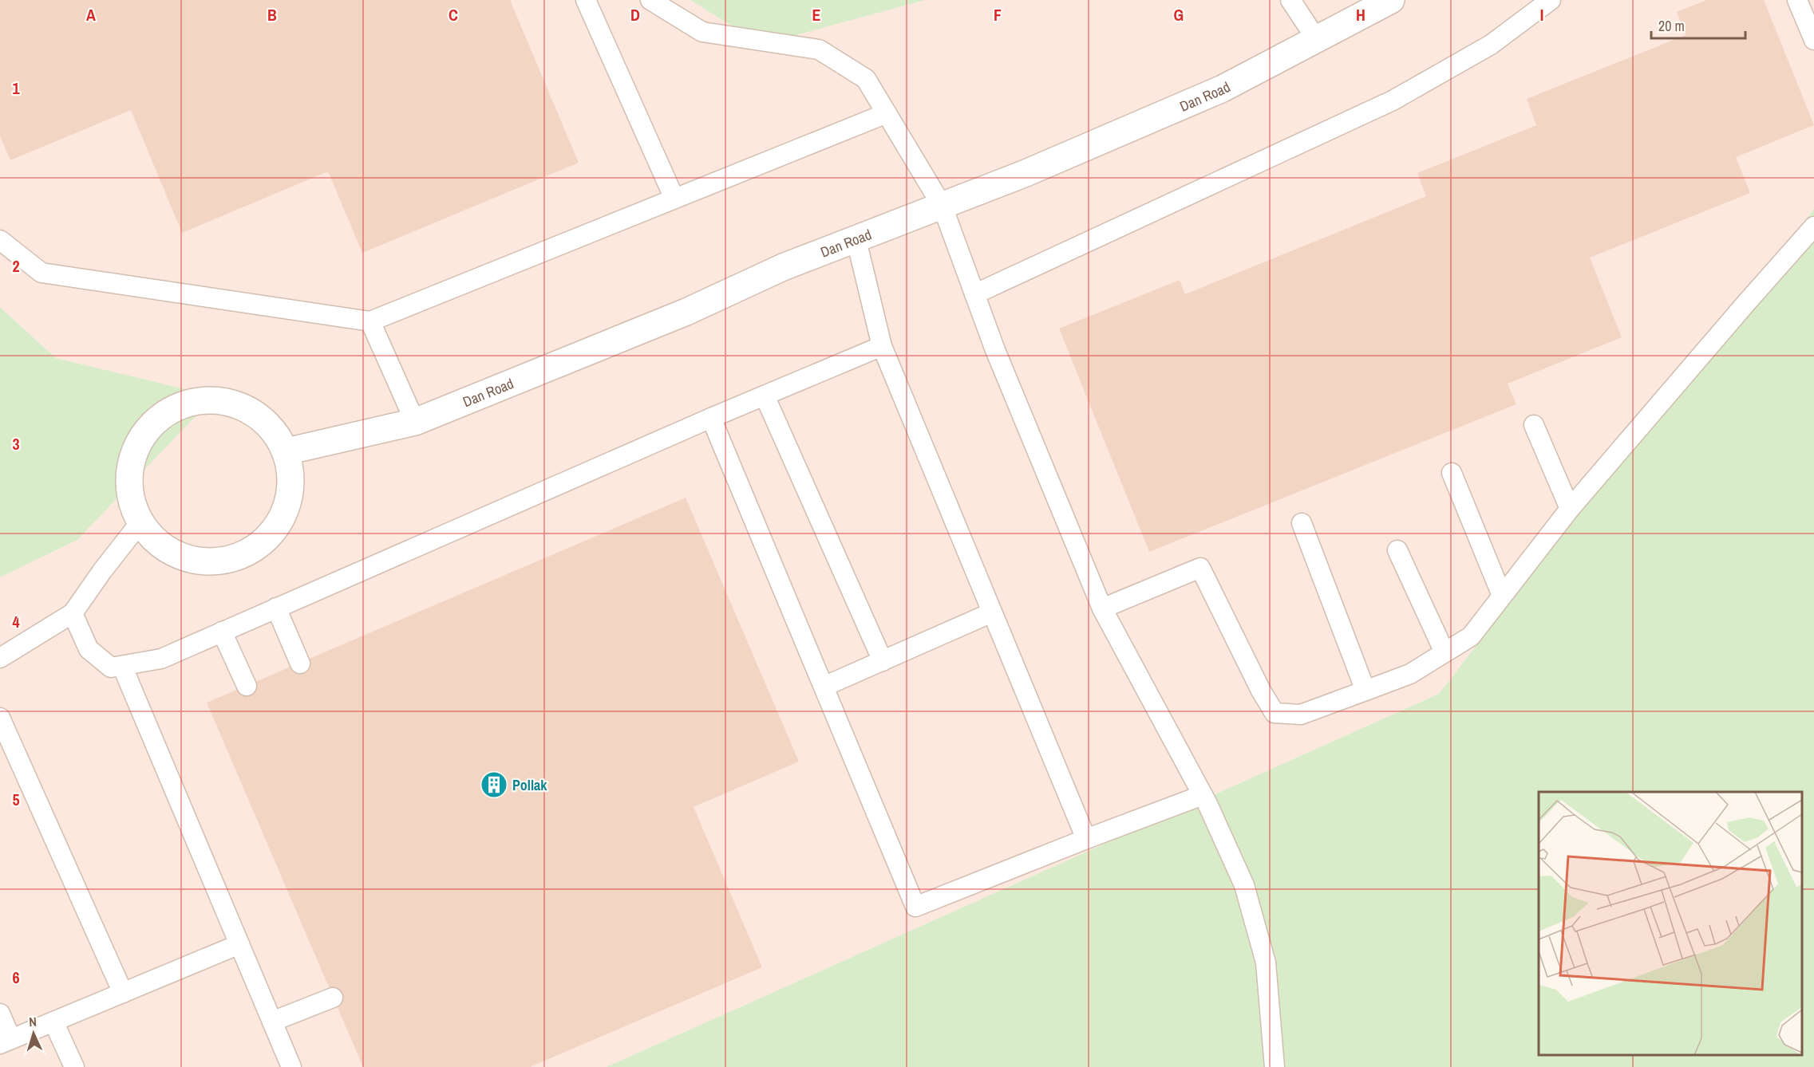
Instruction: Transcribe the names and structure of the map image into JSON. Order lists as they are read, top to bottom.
{
  "streets": {
    "street": ["Dan Road"]
  },
  "places": {
    "building": ["Pollak"]
  },
  "scale_bar": "20 m",
  "north": "top",
  "grid": {
    "columns": [
      "A",
      "B",
      "C",
      "D",
      "E",
      "F",
      "G",
      "H",
      "I"
    ],
    "rows": [
      "1",
      "2",
      "3",
      "4",
      "5",
      "6"
    ]
  }
}
